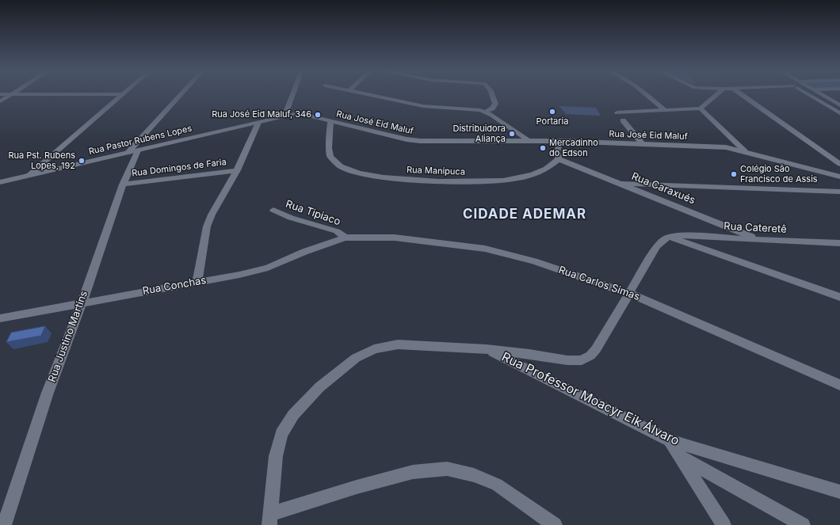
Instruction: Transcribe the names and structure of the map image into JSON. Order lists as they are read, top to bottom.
{
  "streets": {
    "street": [
      "Rua José Eid Maluf",
      "Rua Pastor Rubens Lopes",
      "Rua Domingos de Faria",
      "Rua Manipuca",
      "Rua Caraxués",
      "Rua Tipiaco",
      "Rua Cateretê",
      "Rua Carlos Simas",
      "Rua Conchas",
      "Rua Justino Martins",
      "Rua Professor Moacyr Eik Álvaro"
    ]
  },
  "crossings": [
    ["Rua José Eid Maluf", "Rua Pastor Rubens Lopes"],
    ["Rua José Eid Maluf", "Rua Manipuca"],
    ["Rua Pastor Rubens Lopes", "Rua Justino Martins"],
    ["Rua Domingos de Faria", "Rua Justino Martins"],
    ["Rua Manipuca", "Rua Caraxués"],
    ["Rua Caraxués", "Rua Cateretê"],
    ["Rua Tipiaco", "Rua Carlos Simas"],
    ["Rua Tipiaco", "Rua Conchas"],
    ["Rua Carlos Simas", "Rua Conchas"],
    ["Rua Conchas", "Rua Justino Martins"]
  ],
  "districts": ["CIDADE ADEMAR"],
  "places": [
    "Portaria",
    "Rua José Eid Maluf, 346",
    "Distribuidora Aliança",
    "Mercadinho do Edson",
    "Rua Pst. Rubens Lopes, 192",
    "Colégio São Francisco de Assis"
  ]
}
